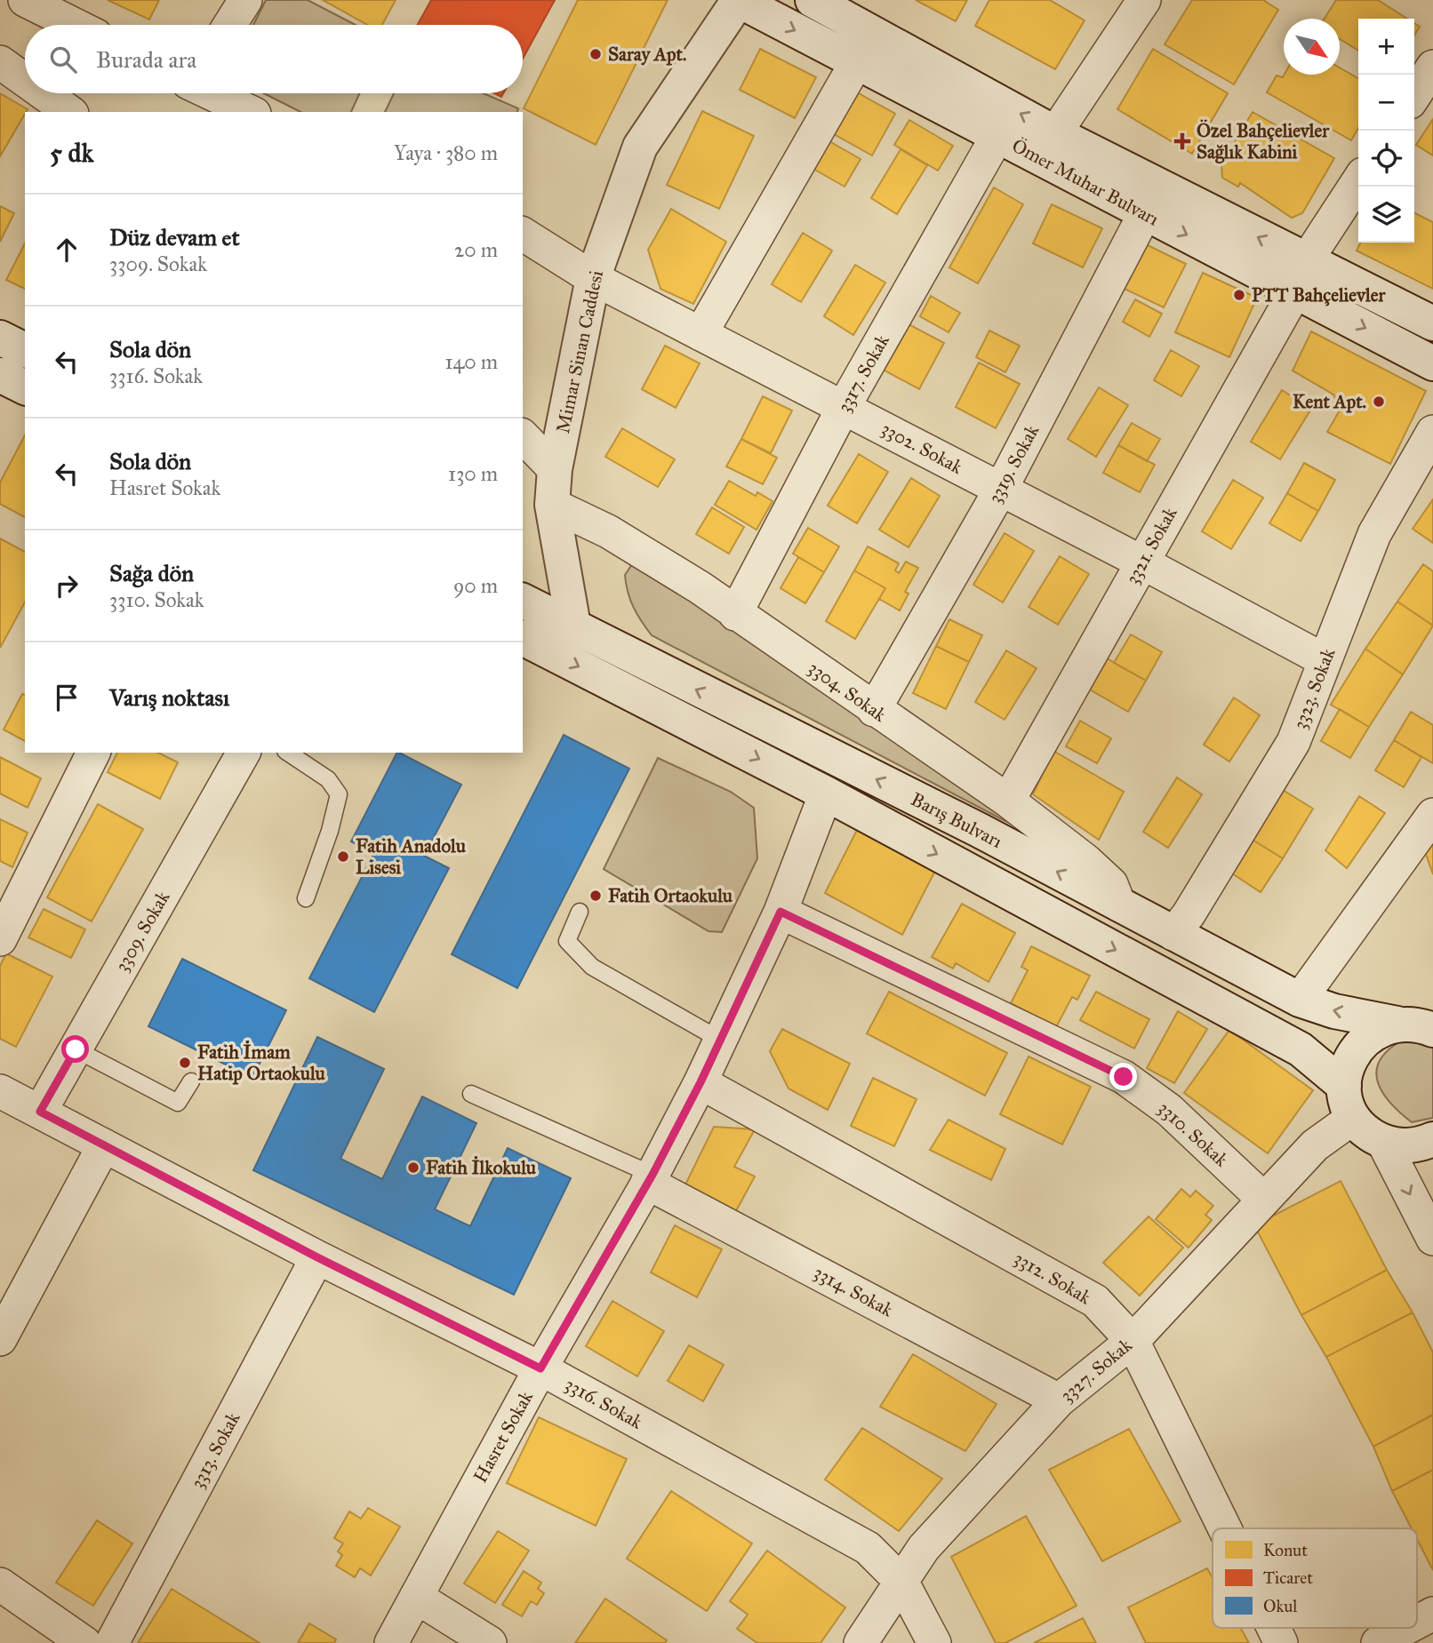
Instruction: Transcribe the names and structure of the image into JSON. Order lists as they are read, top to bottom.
{
  "streets": {
    "main road": ["Ömer Muhar Bulvarı", "Mimar Sinan Caddesi", "Barış Bulvarı"],
    "street": [
      "3317. Sokak",
      "3302. Sokak",
      "3319. Sokak",
      "3321. Sokak",
      "3323. Sokak",
      "3304. Sokak",
      "3309. Sokak",
      "3310. Sokak",
      "3312. Sokak",
      "3314. Sokak",
      "3327. Sokak",
      "3316. Sokak",
      "Hasret Sokak",
      "3313. Sokak"
    ]
  },
  "crossings": [
    ["Ömer Muhar Bulvarı", "Mimar Sinan Caddesi"],
    ["Ömer Muhar Bulvarı", "3317. Sokak"],
    ["Ömer Muhar Bulvarı", "3319. Sokak"],
    ["Ömer Muhar Bulvarı", "3321. Sokak"],
    ["Mimar Sinan Caddesi", "3302. Sokak"],
    ["Mimar Sinan Caddesi", "3304. Sokak"],
    ["Mimar Sinan Caddesi", "Barış Bulvarı"],
    ["3317. Sokak", "3302. Sokak"],
    ["3317. Sokak", "3304. Sokak"],
    ["3302. Sokak", "3319. Sokak"],
    ["3302. Sokak", "3321. Sokak"],
    ["3302. Sokak", "3323. Sokak"],
    ["3319. Sokak", "3304. Sokak"],
    ["3321. Sokak", "3304. Sokak"],
    ["3323. Sokak", "Barış Bulvarı"],
    ["3304. Sokak", "Barış Bulvarı"],
    ["Barış Bulvarı", "3327. Sokak"],
    ["Barış Bulvarı", "Hasret Sokak"],
    ["3309. Sokak", "3316. Sokak"],
    ["3310. Sokak", "3327. Sokak"],
    ["3310. Sokak", "Hasret Sokak"],
    ["3312. Sokak", "3327. Sokak"],
    ["3312. Sokak", "Hasret Sokak"],
    ["3314. Sokak", "3327. Sokak"],
    ["3314. Sokak", "Hasret Sokak"],
    ["3327. Sokak", "3316. Sokak"],
    ["3316. Sokak", "Hasret Sokak"],
    ["3316. Sokak", "3313. Sokak"]
  ],
  "places": {
    "other": [
      "Saray Apt.",
      "PTT Bahçelievler",
      "Kent Apt.",
      "Fatih Anadolu Lisesi",
      "Fatih Ortaokulu",
      "Fatih İmam Hatip Ortaokulu",
      "Fatih İlkokulu"
    ],
    "health": ["Özel Bahçelievler Sağlık Kabini"]
  },
  "legend": ["Konut", "Ticaret", "Okul"],
  "north": "bottom right",
  "page": {
    "map_buttons": ["+", "−"],
    "search": "Burada ara",
    "heading": ["5 dk", "Yaya · 380 m"],
    "list": [
      ["Düz devam et", "3309. Sokak", "20 m"],
      ["Sola dön", "3316. Sokak", "140 m"],
      ["Sola dön", "Hasret Sokak", "130 m"],
      ["Sağa dön", "3310. Sokak", "90 m"],
      "Varış noktası"
    ]
  }
}
